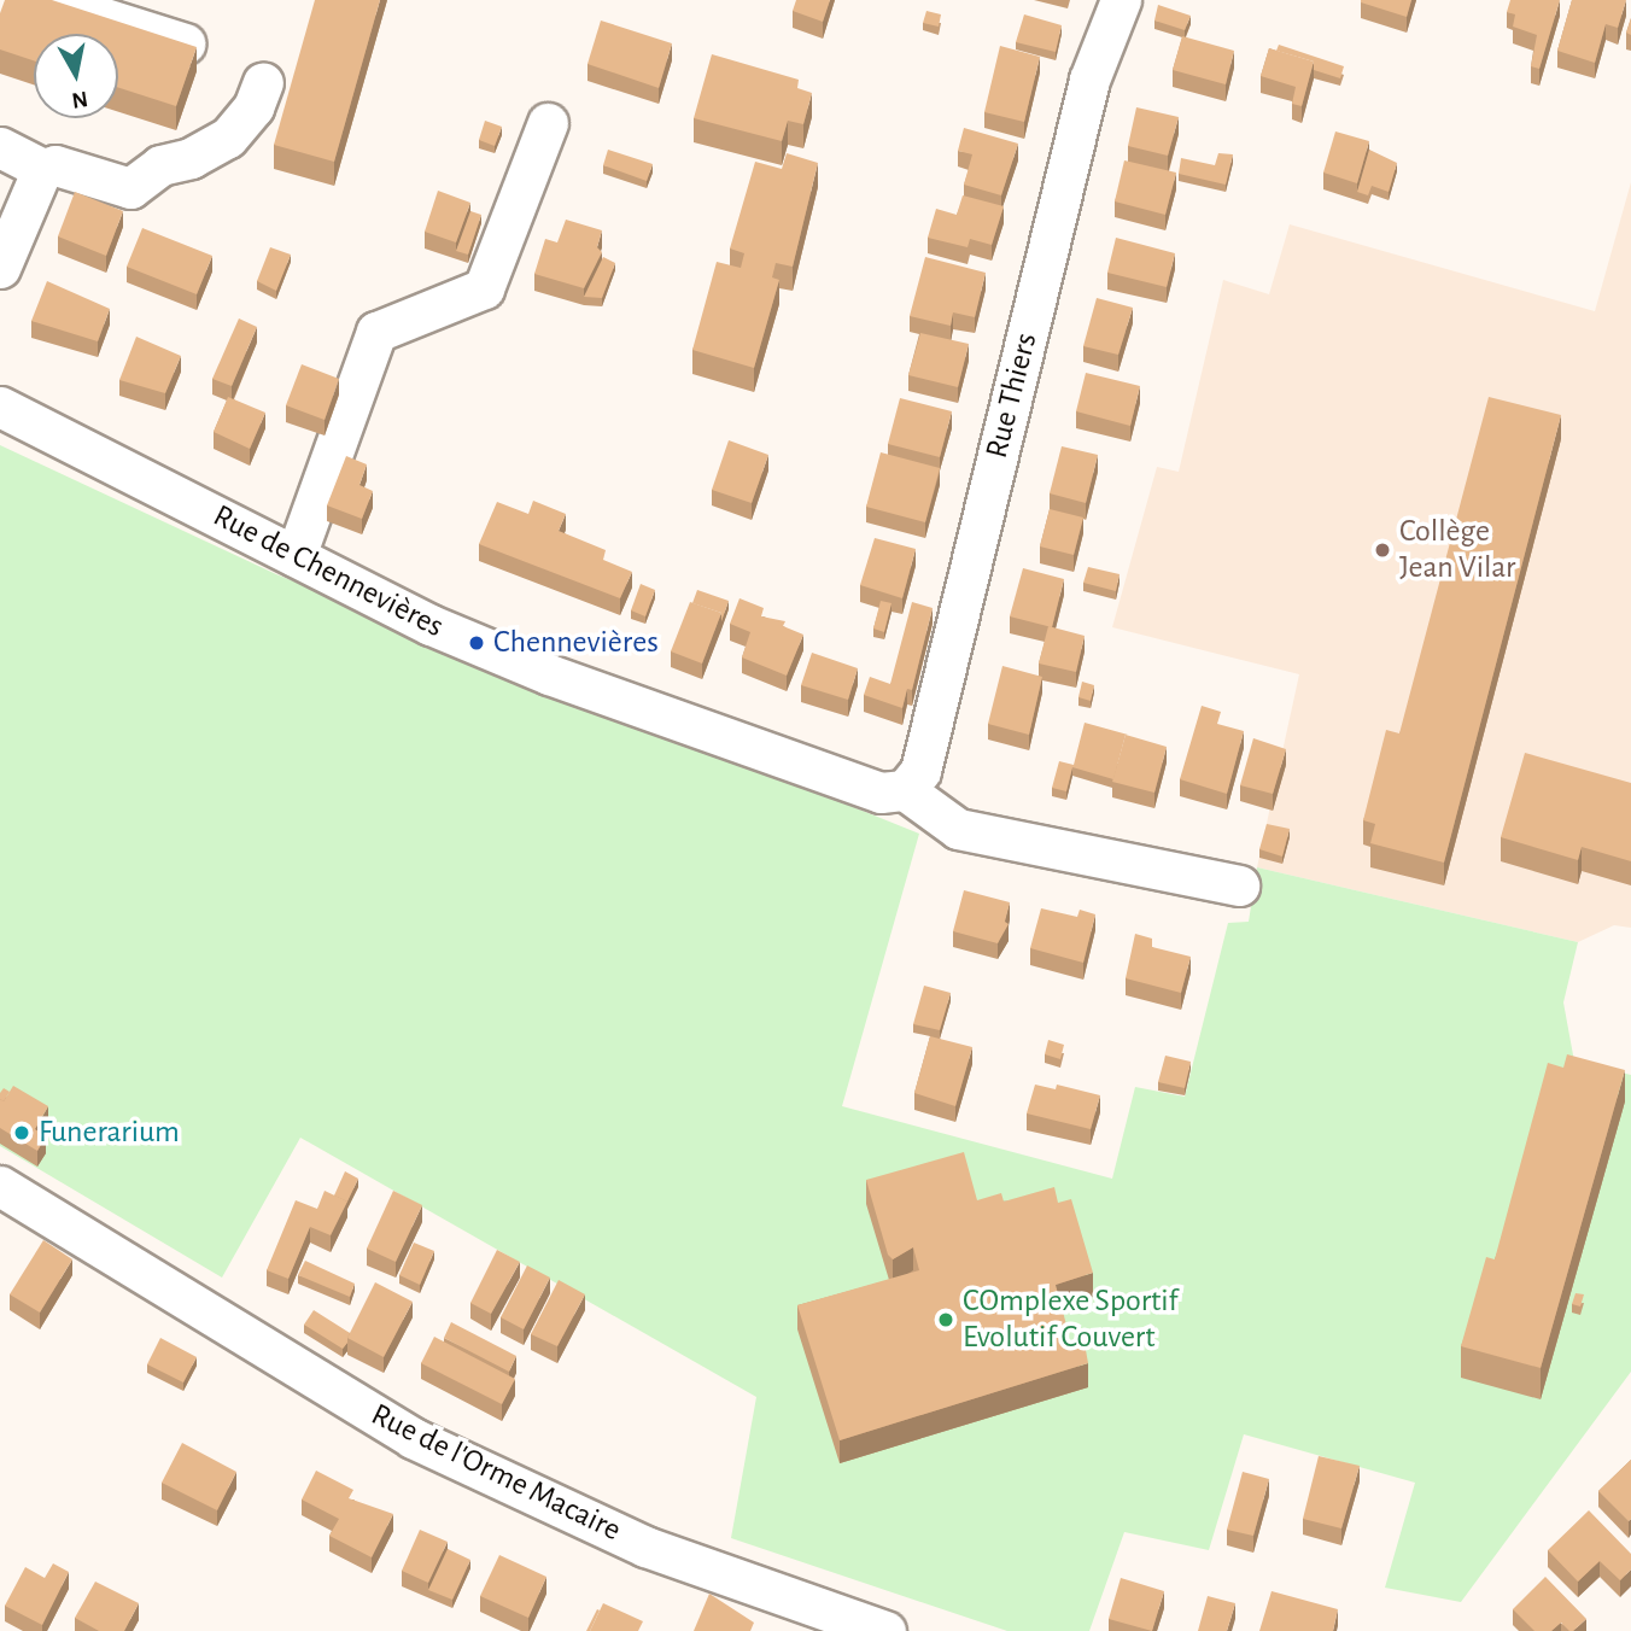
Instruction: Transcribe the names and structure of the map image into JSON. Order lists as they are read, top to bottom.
{
  "streets": {
    "street": ["Rue Thiers", "Rue de Chennevières", "Rue de l'Orme Macaire"]
  },
  "crossings": [
    ["Rue Thiers", "Rue de Chennevières"]
  ],
  "places": [
    "Collège Jean Vilar",
    "Chennevières",
    "Funerarium",
    "COmplexe Sportif Evolutif Couvert"
  ],
  "north": "bottom"
}
